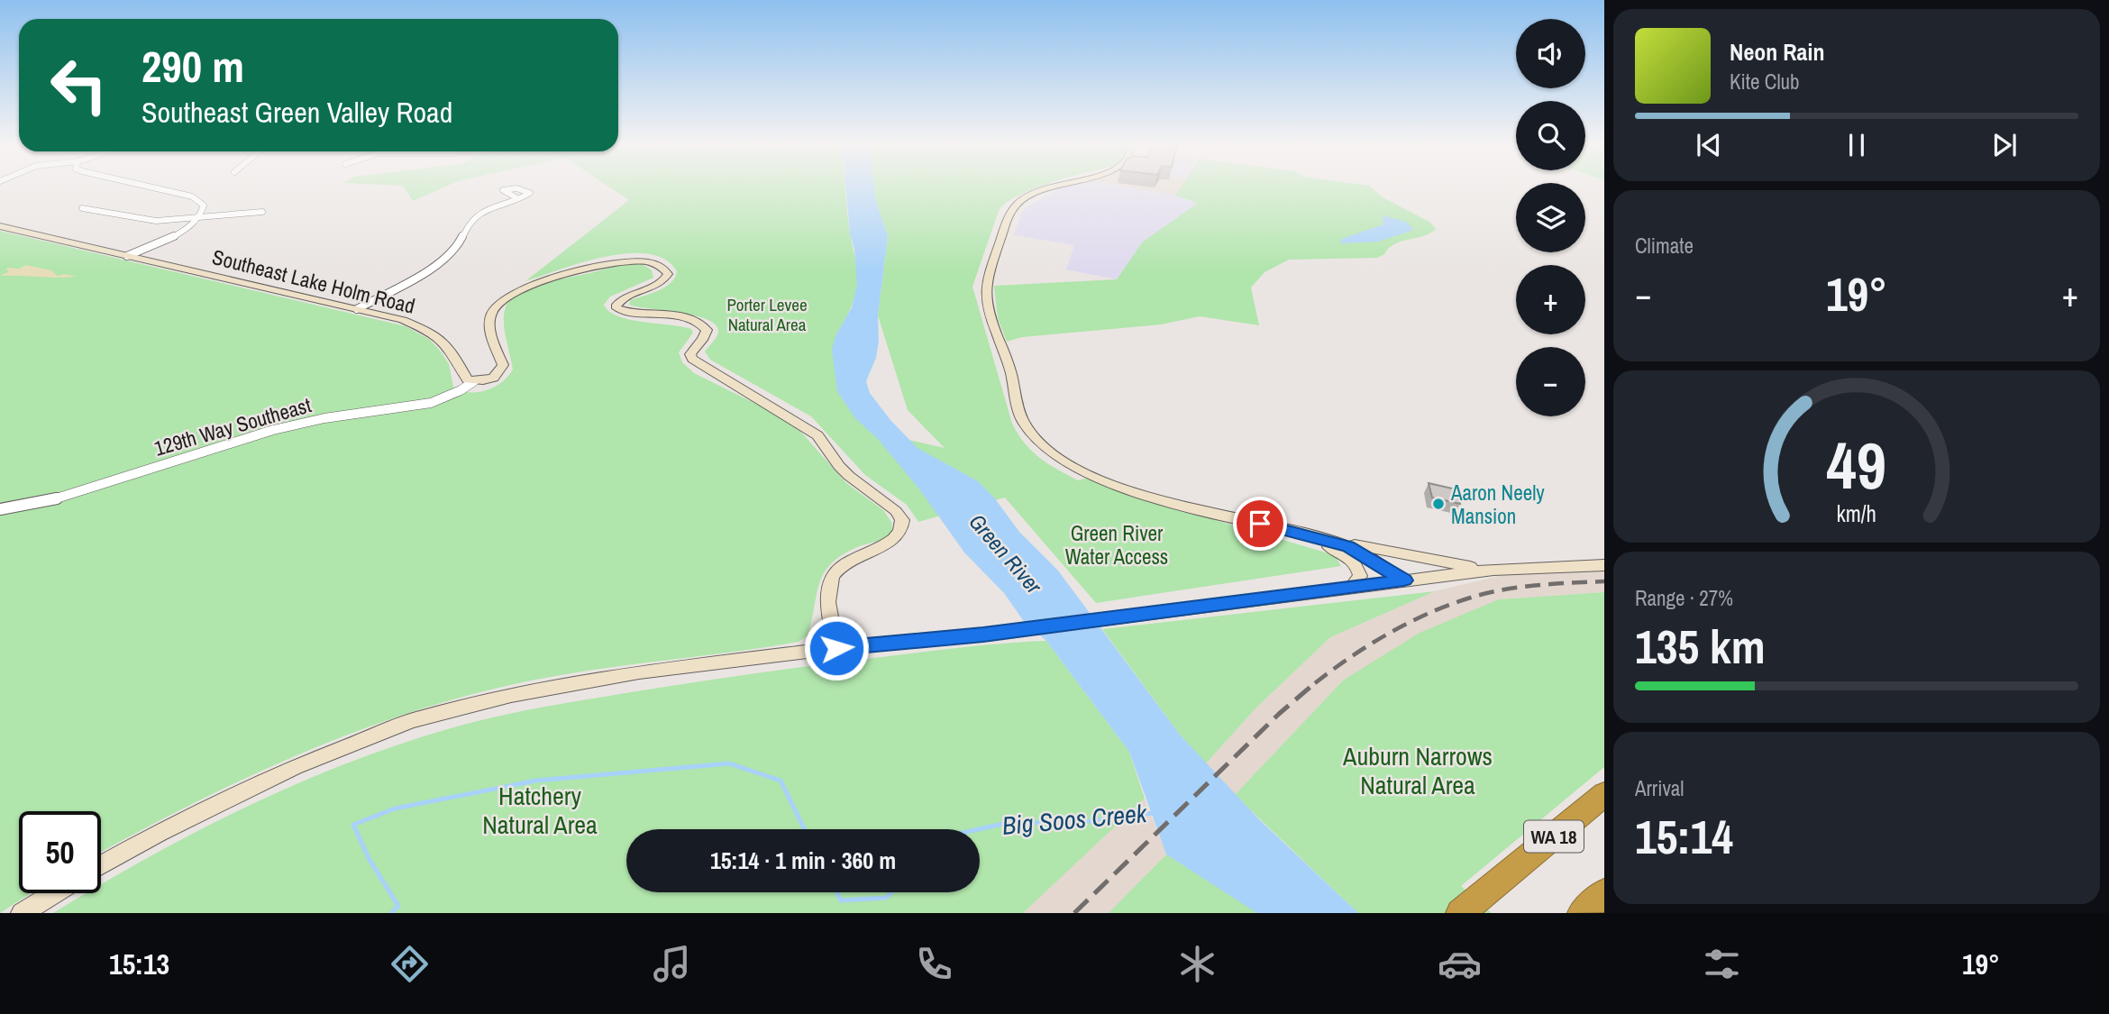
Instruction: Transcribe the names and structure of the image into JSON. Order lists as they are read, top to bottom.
{
  "streets": {
    "highway": ["WA 18"],
    "street": ["Southeast Lake Holm Road", "129th Way Southeast"]
  },
  "crossings": [
    ["Southeast Lake Holm Road", "129th Way Southeast"]
  ],
  "water": ["Green River", "Big Soos Creek"],
  "parks": [
    "Porter Levee Natural Area",
    "Green River Water Access",
    "Auburn Narrows Natural Area",
    "Hatchery Natural Area"
  ],
  "places": ["Aaron Neely Mansion"],
  "page": {
    "map_buttons": ["+", "−"],
    "turn": ["290 m", "Southeast Green Valley Road"],
    "song": ["Neon Rain", "Kite Club"],
    "tile": [
      "Climate",
      ["Range · 27%", "135 km"],
      ["Arrival", "15:14"]
    ],
    "heat": ["−", "19°", "+"],
    "limit": "50",
    "trip": "15:14 · 1 min · 360 m",
    "tabs": ["15:13", "19°"],
    "gauge": ["49", "km/h"]
  }
}
